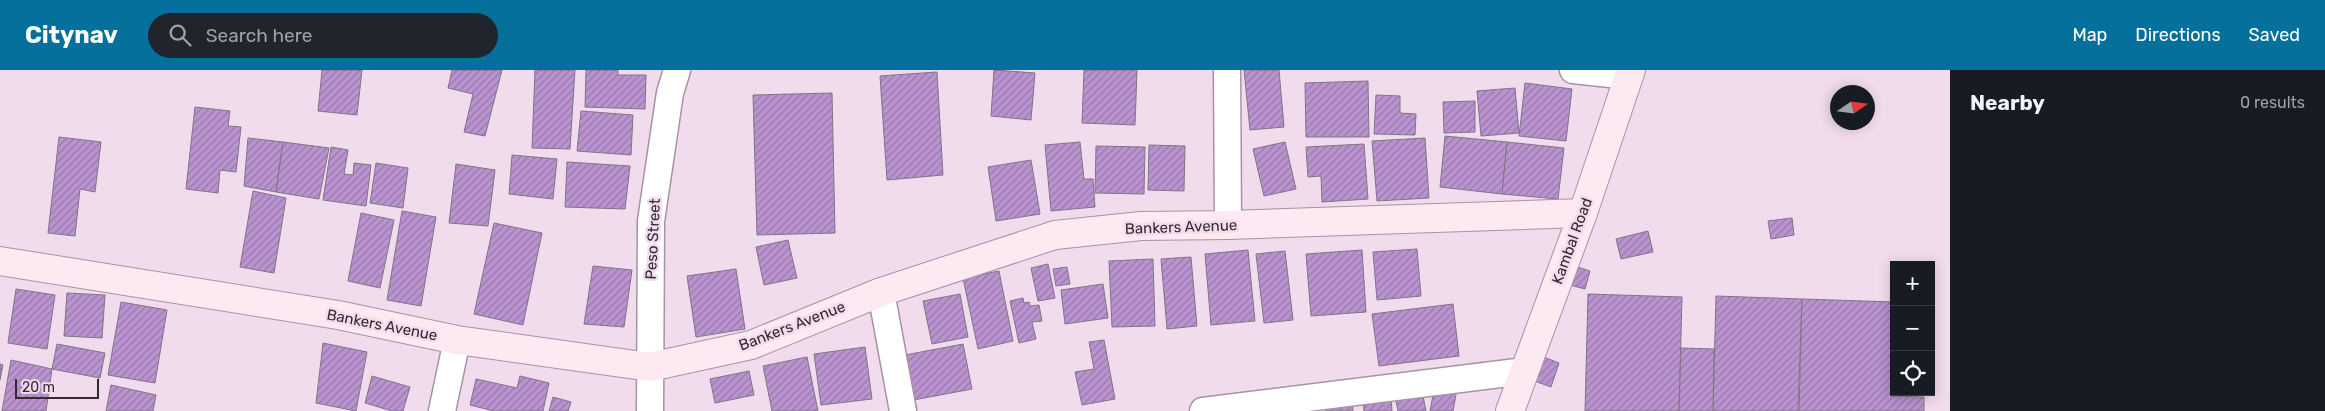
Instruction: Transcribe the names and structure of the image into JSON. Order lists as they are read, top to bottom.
{
  "streets": {
    "street": ["Bankers Avenue", "Peso Street", "Kambal Road"]
  },
  "crossings": [
    ["Bankers Avenue", "Peso Street"],
    ["Bankers Avenue", "Kambal Road"]
  ],
  "scale_bar": "20 m",
  "north": "right",
  "page": {
    "header": "Citynav",
    "search": "Search here",
    "nav": ["Map", "Directions", "Saved"],
    "heading": ["Nearby", "0 results"],
    "map_buttons": ["+", "−"],
    "scale": "20 m"
  }
}
